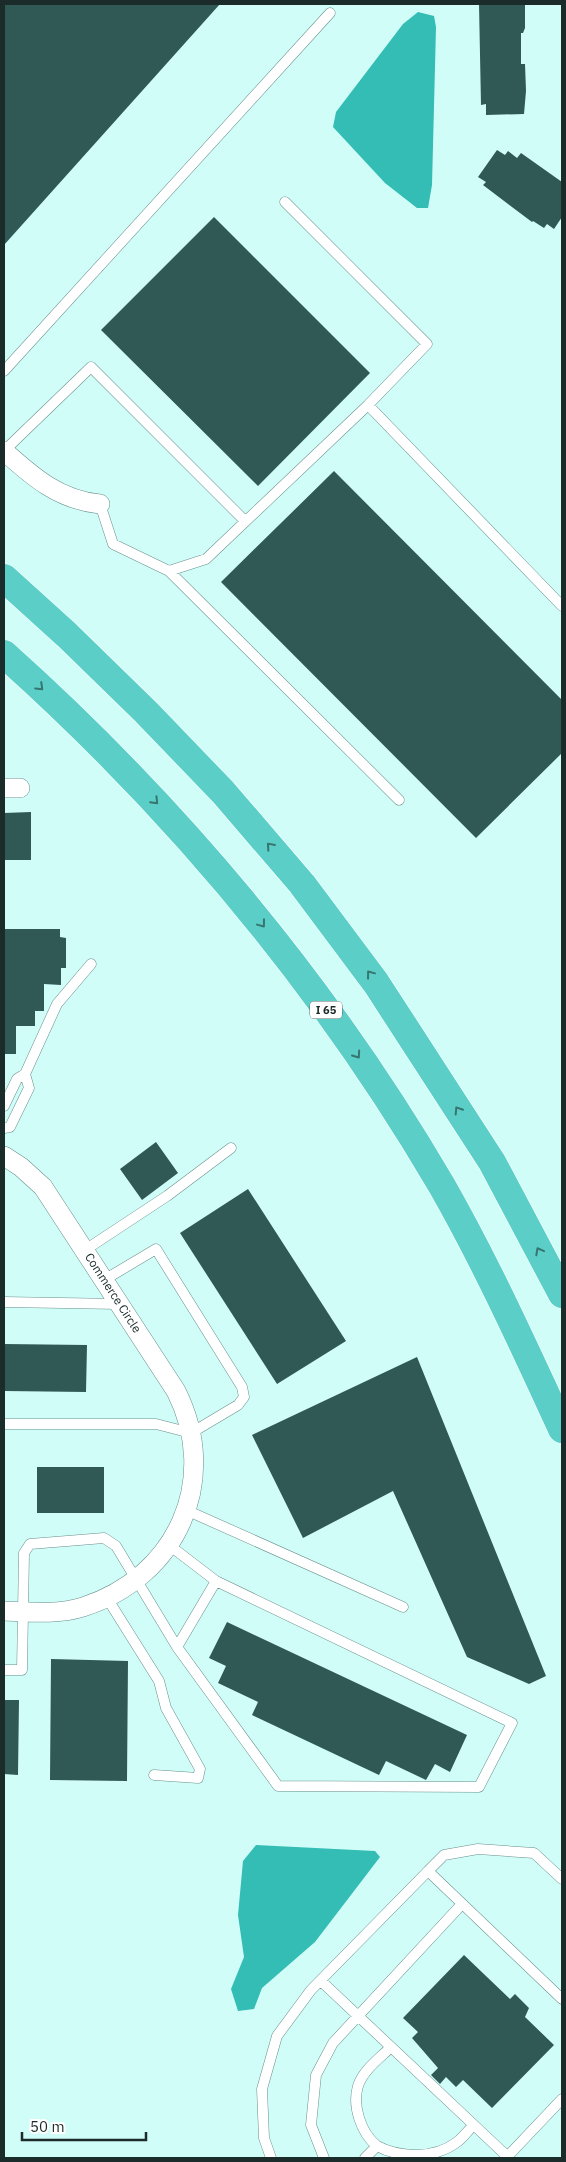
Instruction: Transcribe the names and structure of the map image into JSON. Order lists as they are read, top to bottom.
{
  "streets": {
    "highway": ["I 65"],
    "street": ["Commerce Circle"]
  },
  "scale_bar": "50 m"
}
